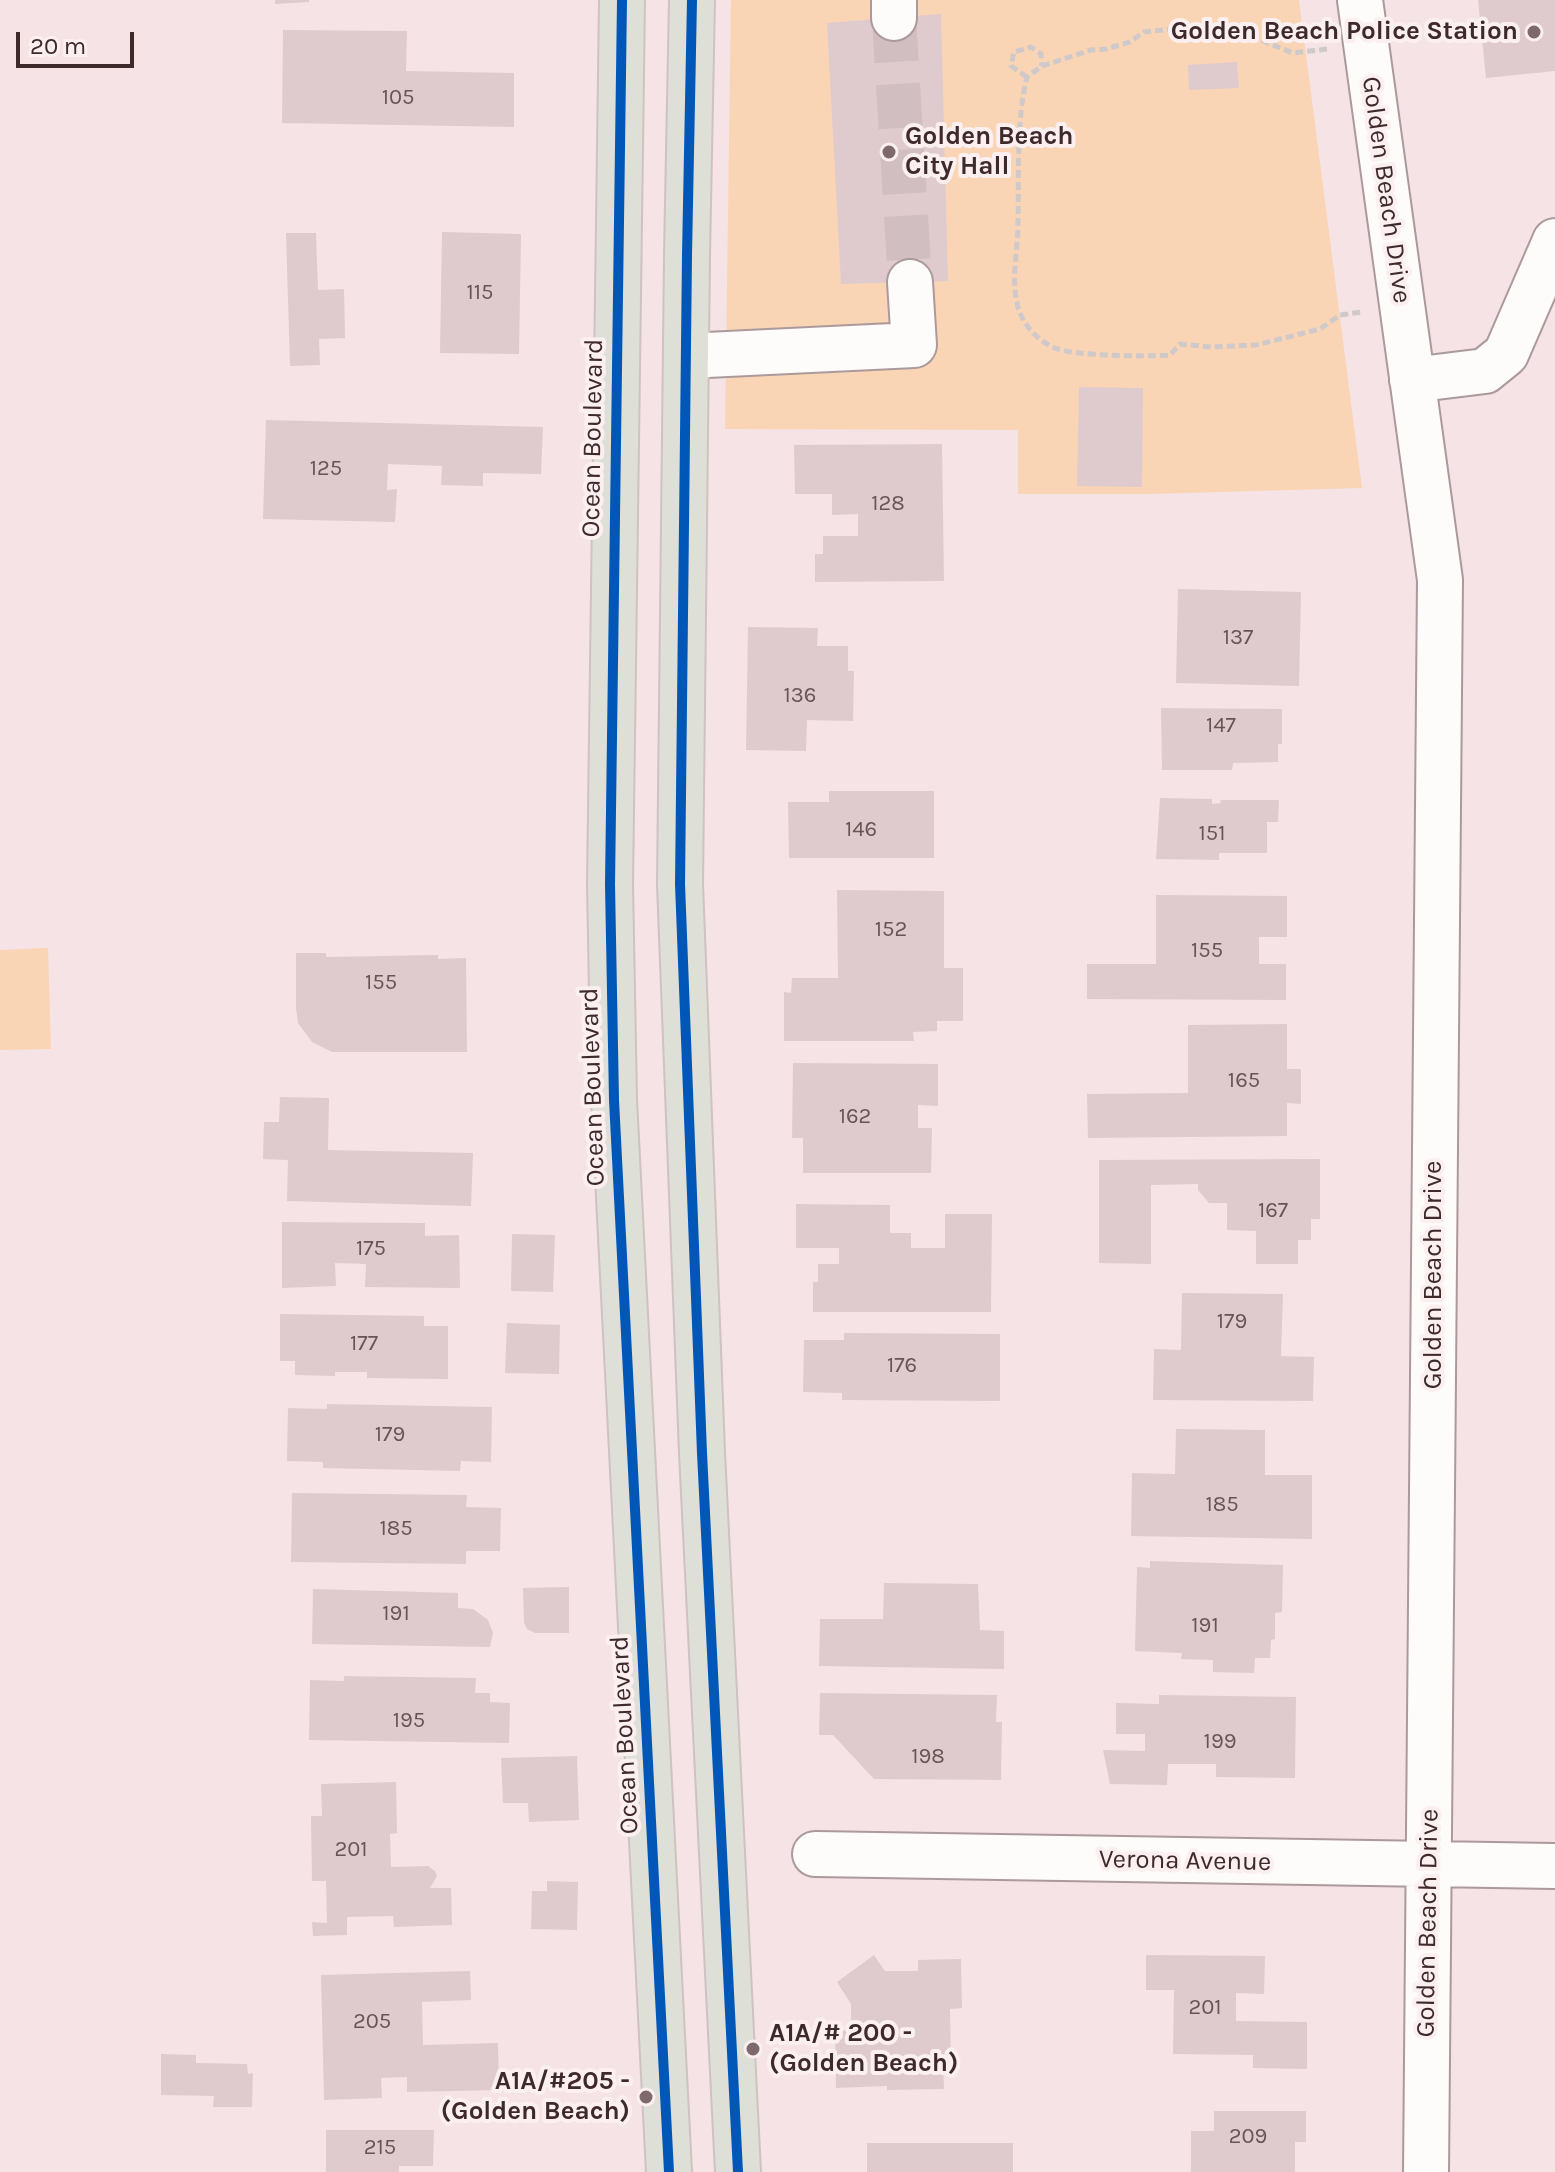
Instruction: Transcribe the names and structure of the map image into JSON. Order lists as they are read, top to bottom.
{
  "streets": {
    "main road": ["Ocean Boulevard"],
    "street": ["Golden Beach Drive", "Verona Avenue"]
  },
  "crossings": [
    ["Golden Beach Drive", "Verona Avenue"]
  ],
  "places": [
    "Golden Beach Police Station",
    "Golden Beach City Hall",
    "A1A/# 200 - (Golden Beach)",
    "A1A/#205 - (Golden Beach)"
  ],
  "house_numbers": [
    "105",
    "115",
    "125",
    "128",
    "137",
    "136",
    "147",
    "146",
    "151",
    "152",
    "155",
    "155",
    "165",
    "162",
    "167",
    "175",
    "179",
    "177",
    "176",
    "179",
    "185",
    "185",
    "191",
    "191",
    "195",
    "199",
    "198",
    "201",
    "201",
    "205",
    "209",
    "215"
  ],
  "scale_bar": "20 m"
}
